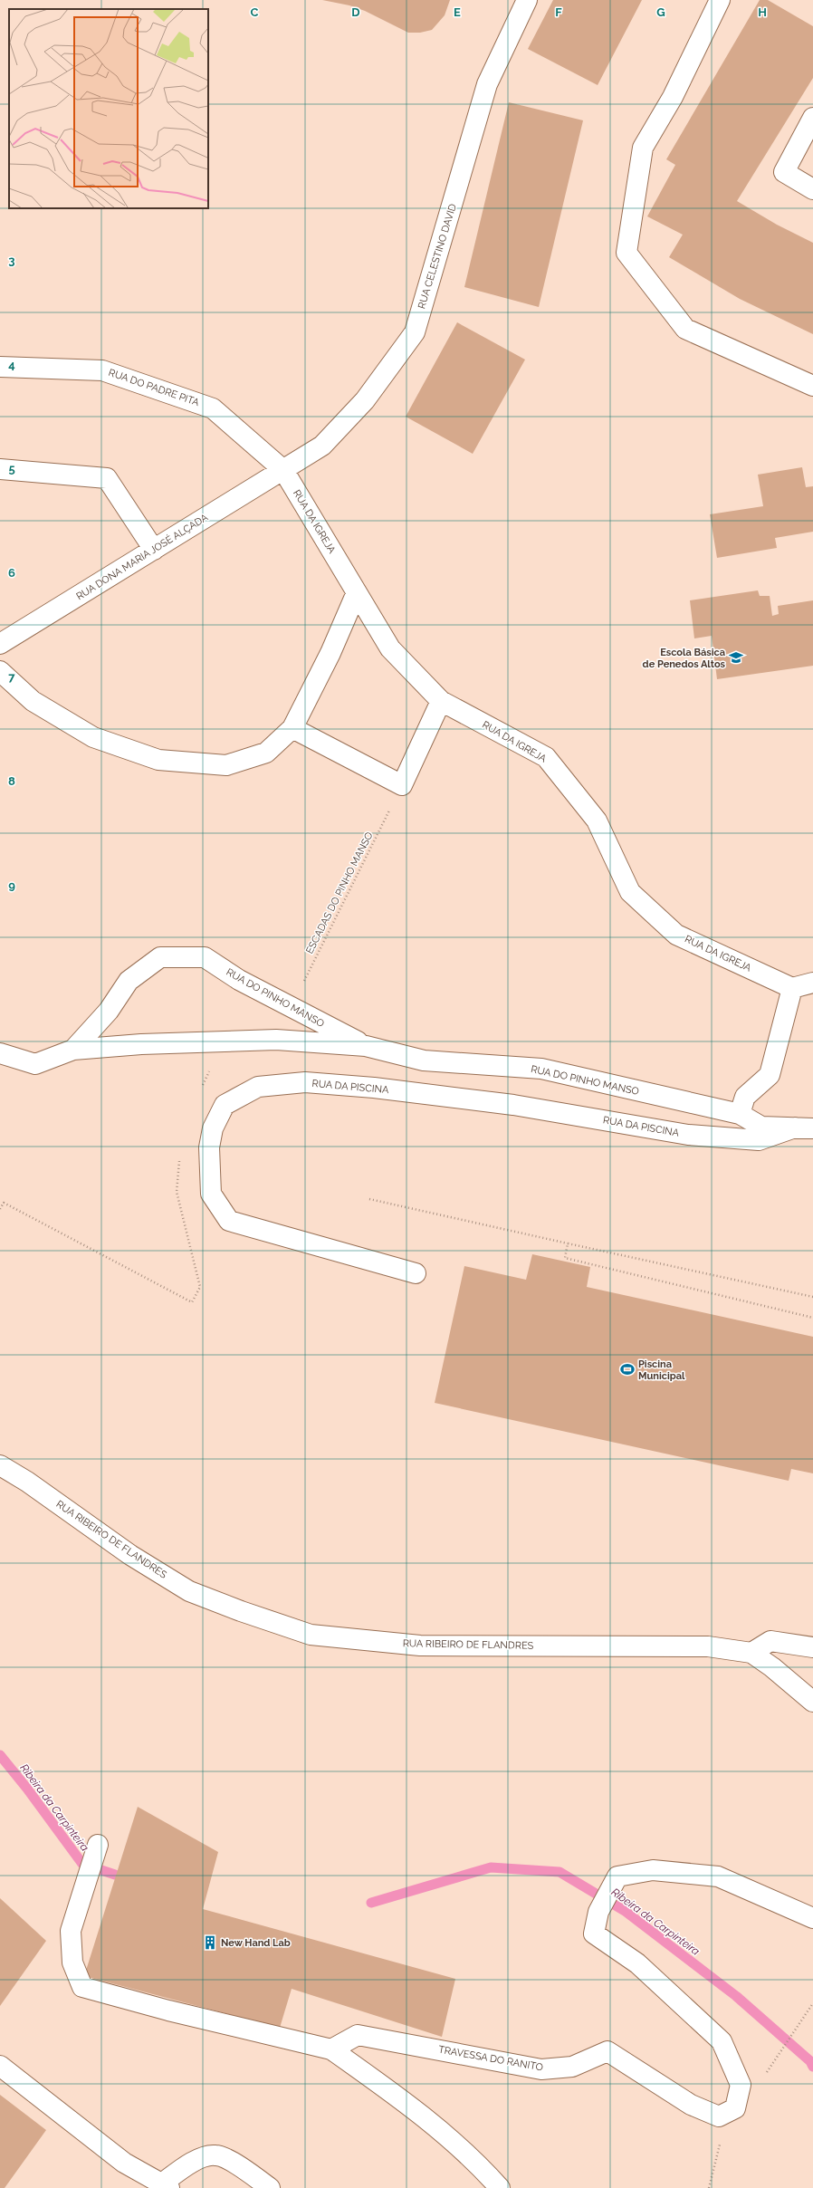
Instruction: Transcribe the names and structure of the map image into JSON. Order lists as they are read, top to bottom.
{
  "streets": {
    "street": [
      "RUA CELESTINO DAVID",
      "RUA DO PADRE PITA",
      "RUA DA IGREJA",
      "RUA DONA MARIA JOSÉ ALÇADA",
      "RUA DO PINHO MANSO",
      "RUA DA PISCINA",
      "RUA RIBEIRO DE FLANDRES",
      "TRAVESSA DO RANITO"
    ],
    "path": ["ESCADAS DO PINHO MANSO"]
  },
  "crossings": [
    ["RUA CELESTINO DAVID", "RUA DO PADRE PITA"],
    ["RUA CELESTINO DAVID", "RUA DA IGREJA"],
    ["RUA CELESTINO DAVID", "RUA DONA MARIA JOSÉ ALÇADA"],
    ["RUA DO PADRE PITA", "RUA DA IGREJA"],
    ["RUA DO PADRE PITA", "RUA DONA MARIA JOSÉ ALÇADA"],
    ["RUA DA IGREJA", "RUA DONA MARIA JOSÉ ALÇADA"],
    ["ESCADAS DO PINHO MANSO", "RUA DO PINHO MANSO"],
    ["RUA DO PINHO MANSO", "RUA DA PISCINA"]
  ],
  "water": ["Ribeira da Carpinteira"],
  "places": {
    "school or university": ["Escola Básica de Penedos Altos"],
    "sports": ["Piscina Municipal"],
    "building": ["New Hand Lab"]
  },
  "grid": {
    "columns": [
      "C",
      "D",
      "E",
      "F",
      "G",
      "H"
    ],
    "rows": [
      "3",
      "4",
      "5",
      "6",
      "7",
      "8",
      "9"
    ]
  }
}
